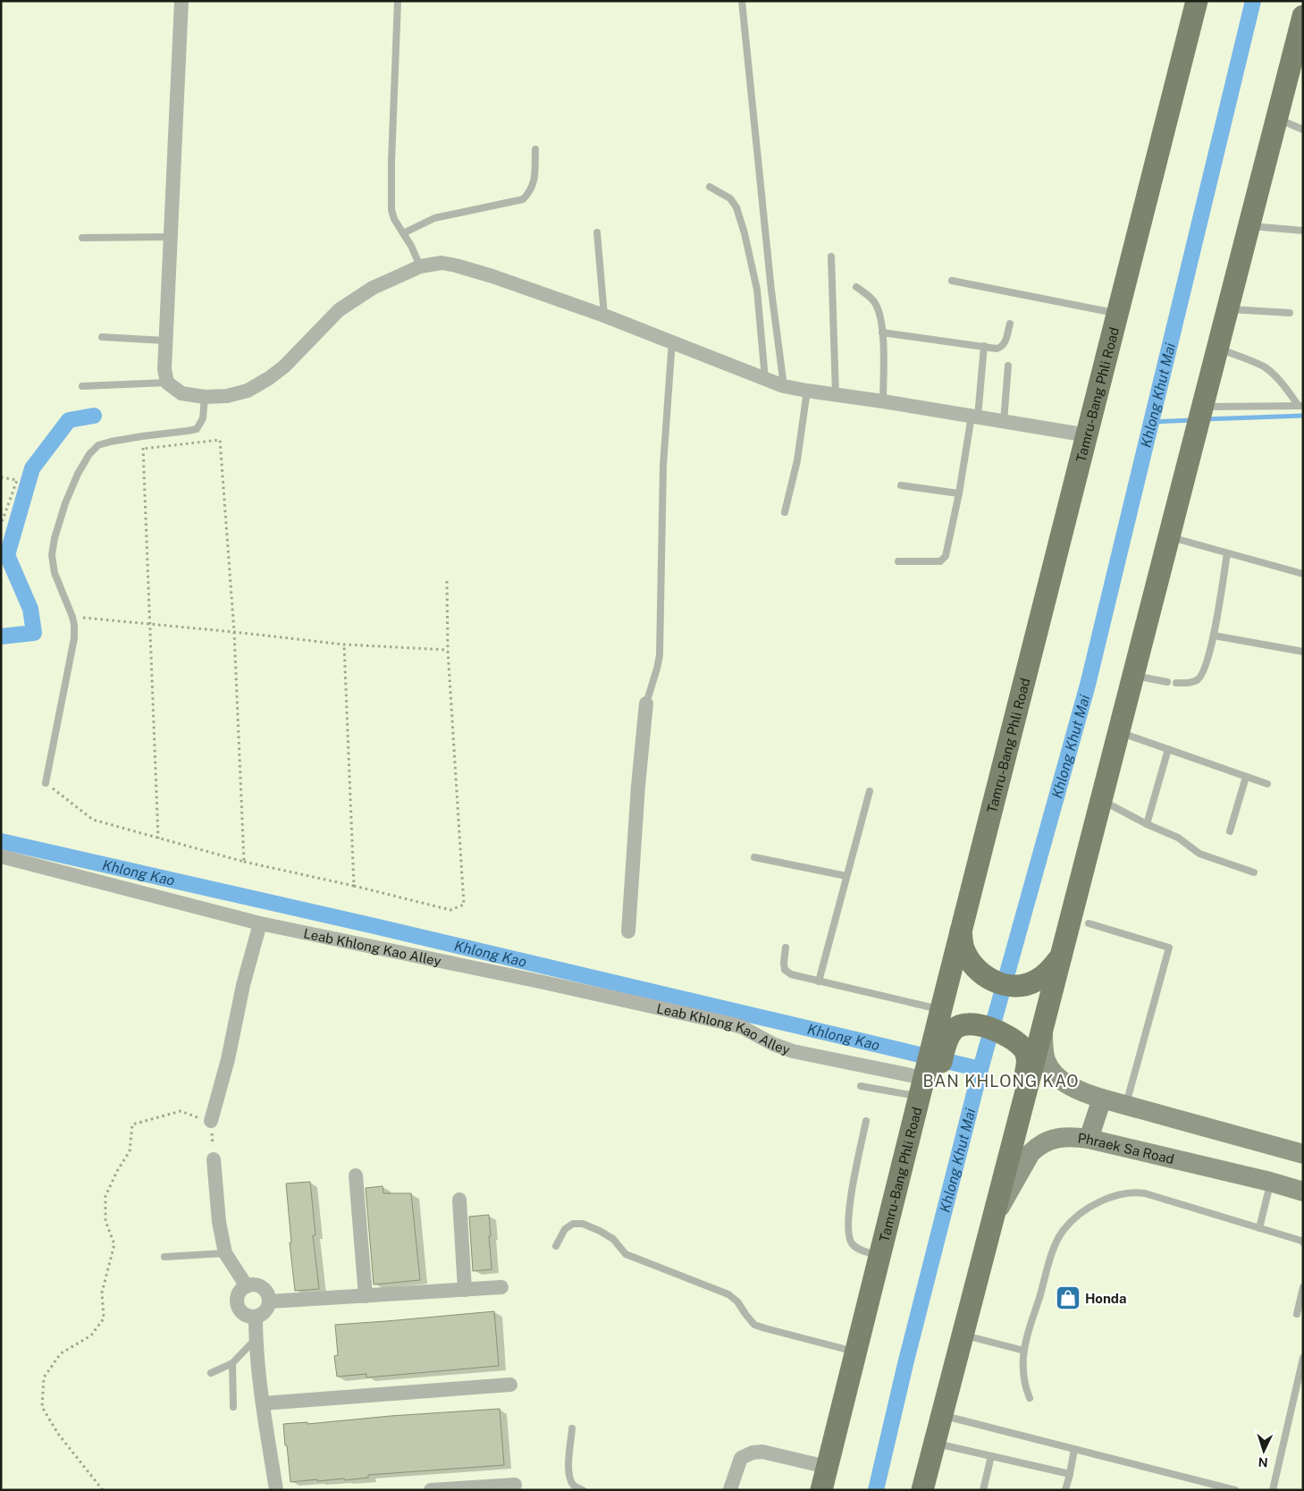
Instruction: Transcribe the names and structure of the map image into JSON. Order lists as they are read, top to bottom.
{
  "streets": {
    "main road": ["Tamru-Bang Phli Road", "Phraek Sa Road"],
    "street": ["Leab Khlong Kao Alley"]
  },
  "crossings": [
    ["Tamru-Bang Phli Road", "Leab Khlong Kao Alley"]
  ],
  "districts": ["BAN KHLONG KAO"],
  "water": ["Khlong Khut Mai", "Khlong Kao"],
  "places": {
    "shop": ["Honda"]
  },
  "north": "bottom"
}
